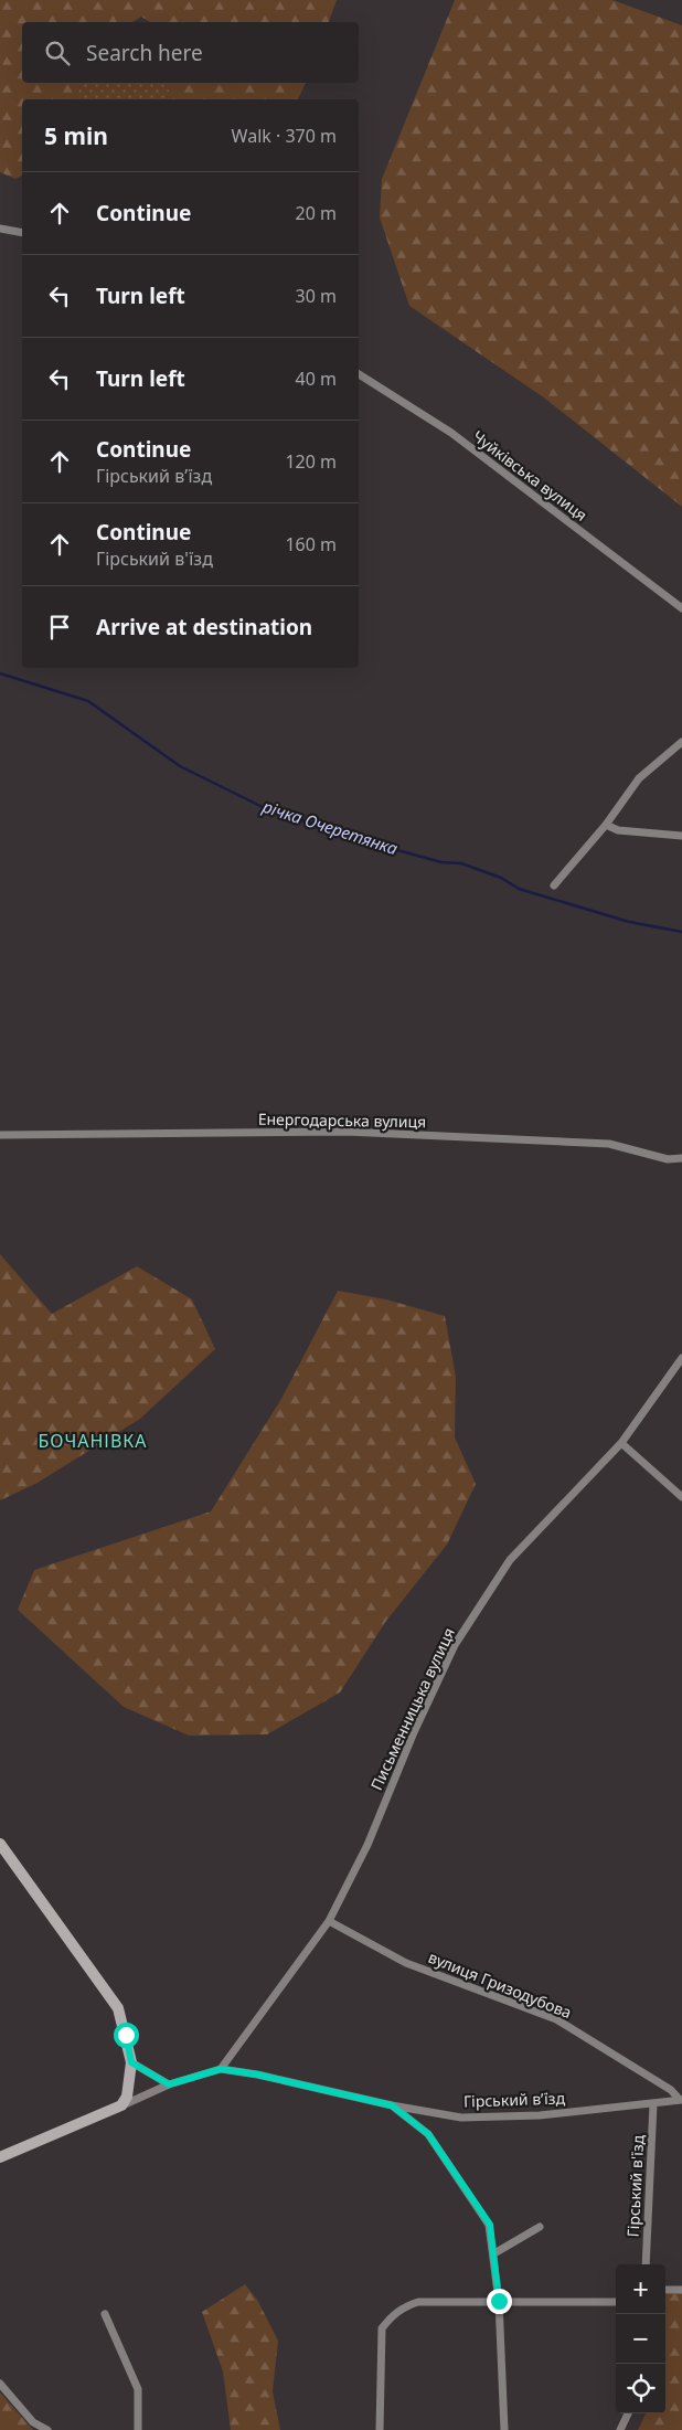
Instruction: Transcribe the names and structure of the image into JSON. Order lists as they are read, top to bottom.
{
  "streets": {
    "street": [
      "Чуйківська вулиця",
      "Енергодарська вулиця",
      "Письменницька вулиця",
      "вулиця Гризодубова",
      "Гірський в’їзд",
      "Гірський в'їзд"
    ]
  },
  "crossings": [
    ["Письменницька вулиця", "вулиця Гризодубова"],
    ["Письменницька вулиця", "Гірський в’їзд"],
    ["вулиця Гризодубова", "Гірський в’їзд"],
    ["Гірський в’їзд", "Гірський в'їзд"]
  ],
  "districts": ["БОЧАНІВКА"],
  "water": ["річка Очеретянка"],
  "page": {
    "search": "Search here",
    "heading": ["5 min", "Walk · 370 m"],
    "list": [
      ["Continue", "20 m"],
      ["Turn left", "30 m"],
      ["Turn left", "40 m"],
      ["Continue", "Гірський в’їзд", "120 m"],
      ["Continue", "Гірський в'їзд", "160 m"],
      "Arrive at destination"
    ],
    "map_buttons": ["+", "−"]
  }
}
